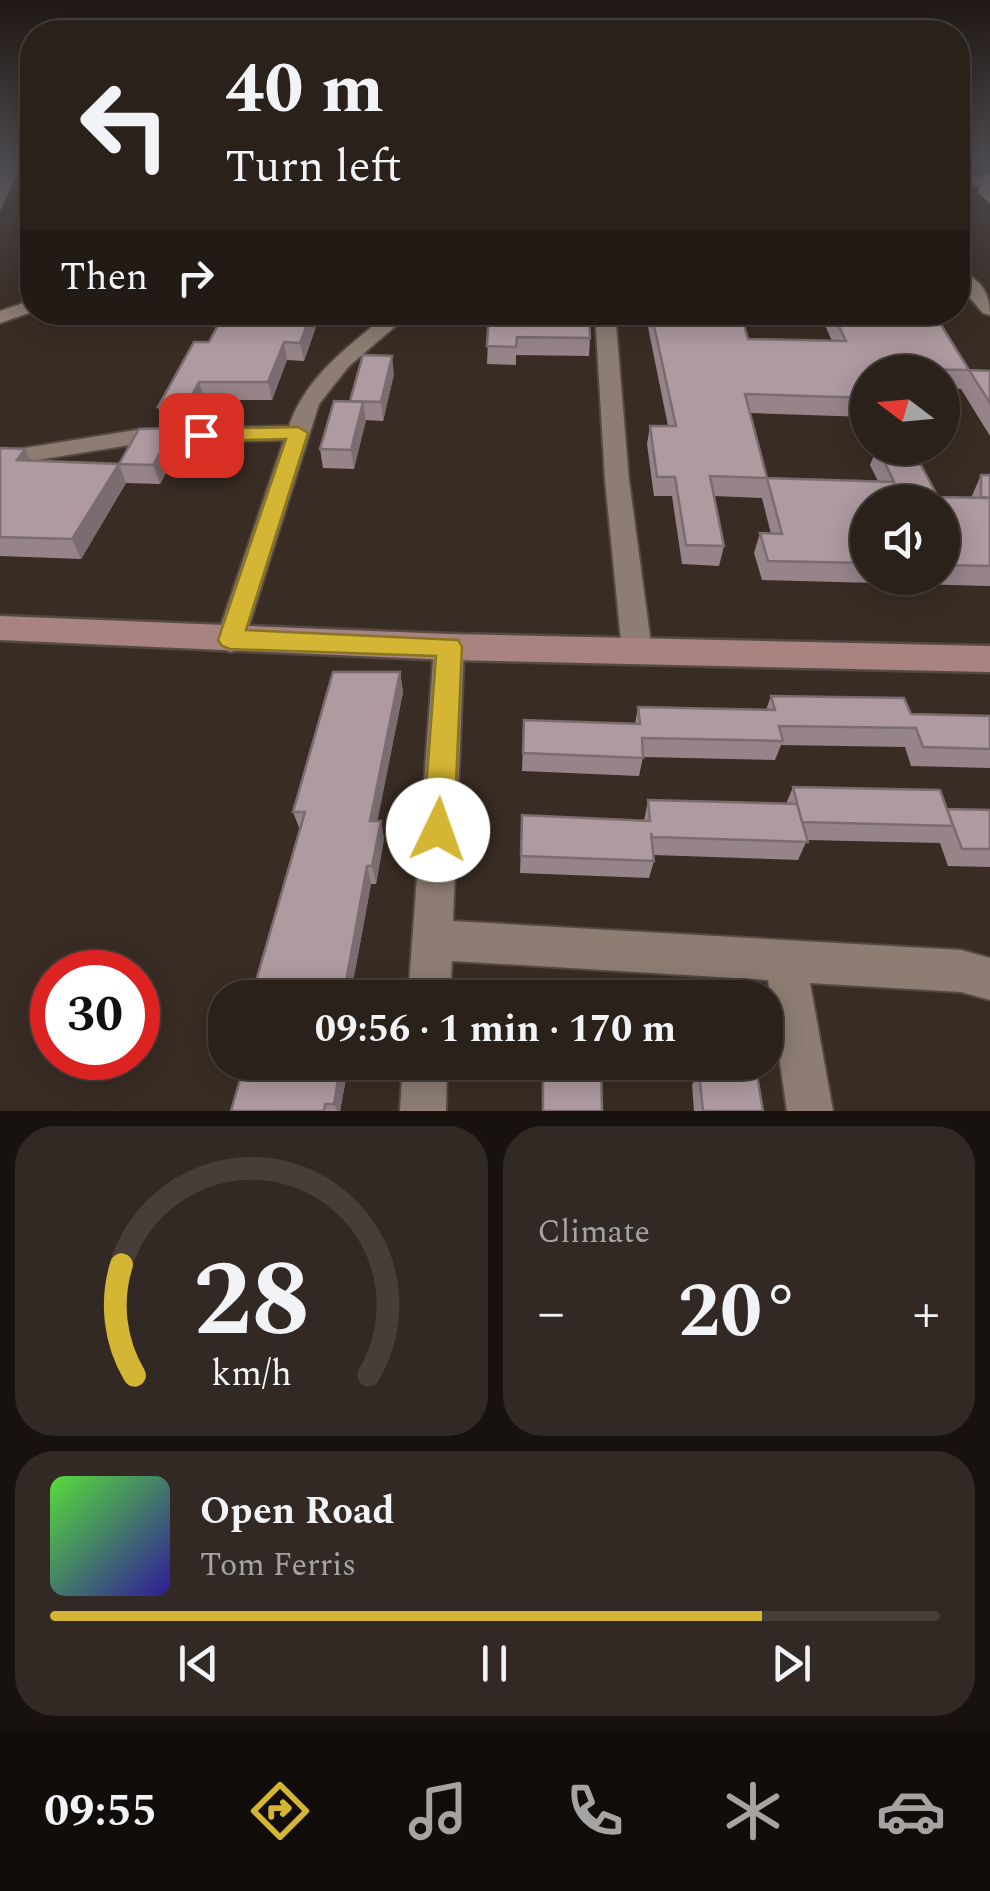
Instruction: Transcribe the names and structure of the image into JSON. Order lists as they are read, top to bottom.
{
  "north": "left",
  "page": {
    "turn": ["40 m", "Turn left"],
    "then": "Then",
    "limit": "30",
    "trip": "09:56 · 1 min · 170 m",
    "tile": "Climate",
    "heat": ["−", "20°", "+"],
    "song": ["Open Road", "Tom Ferris"],
    "tabs": "09:55",
    "gauge": ["28", "km/h"]
  }
}
